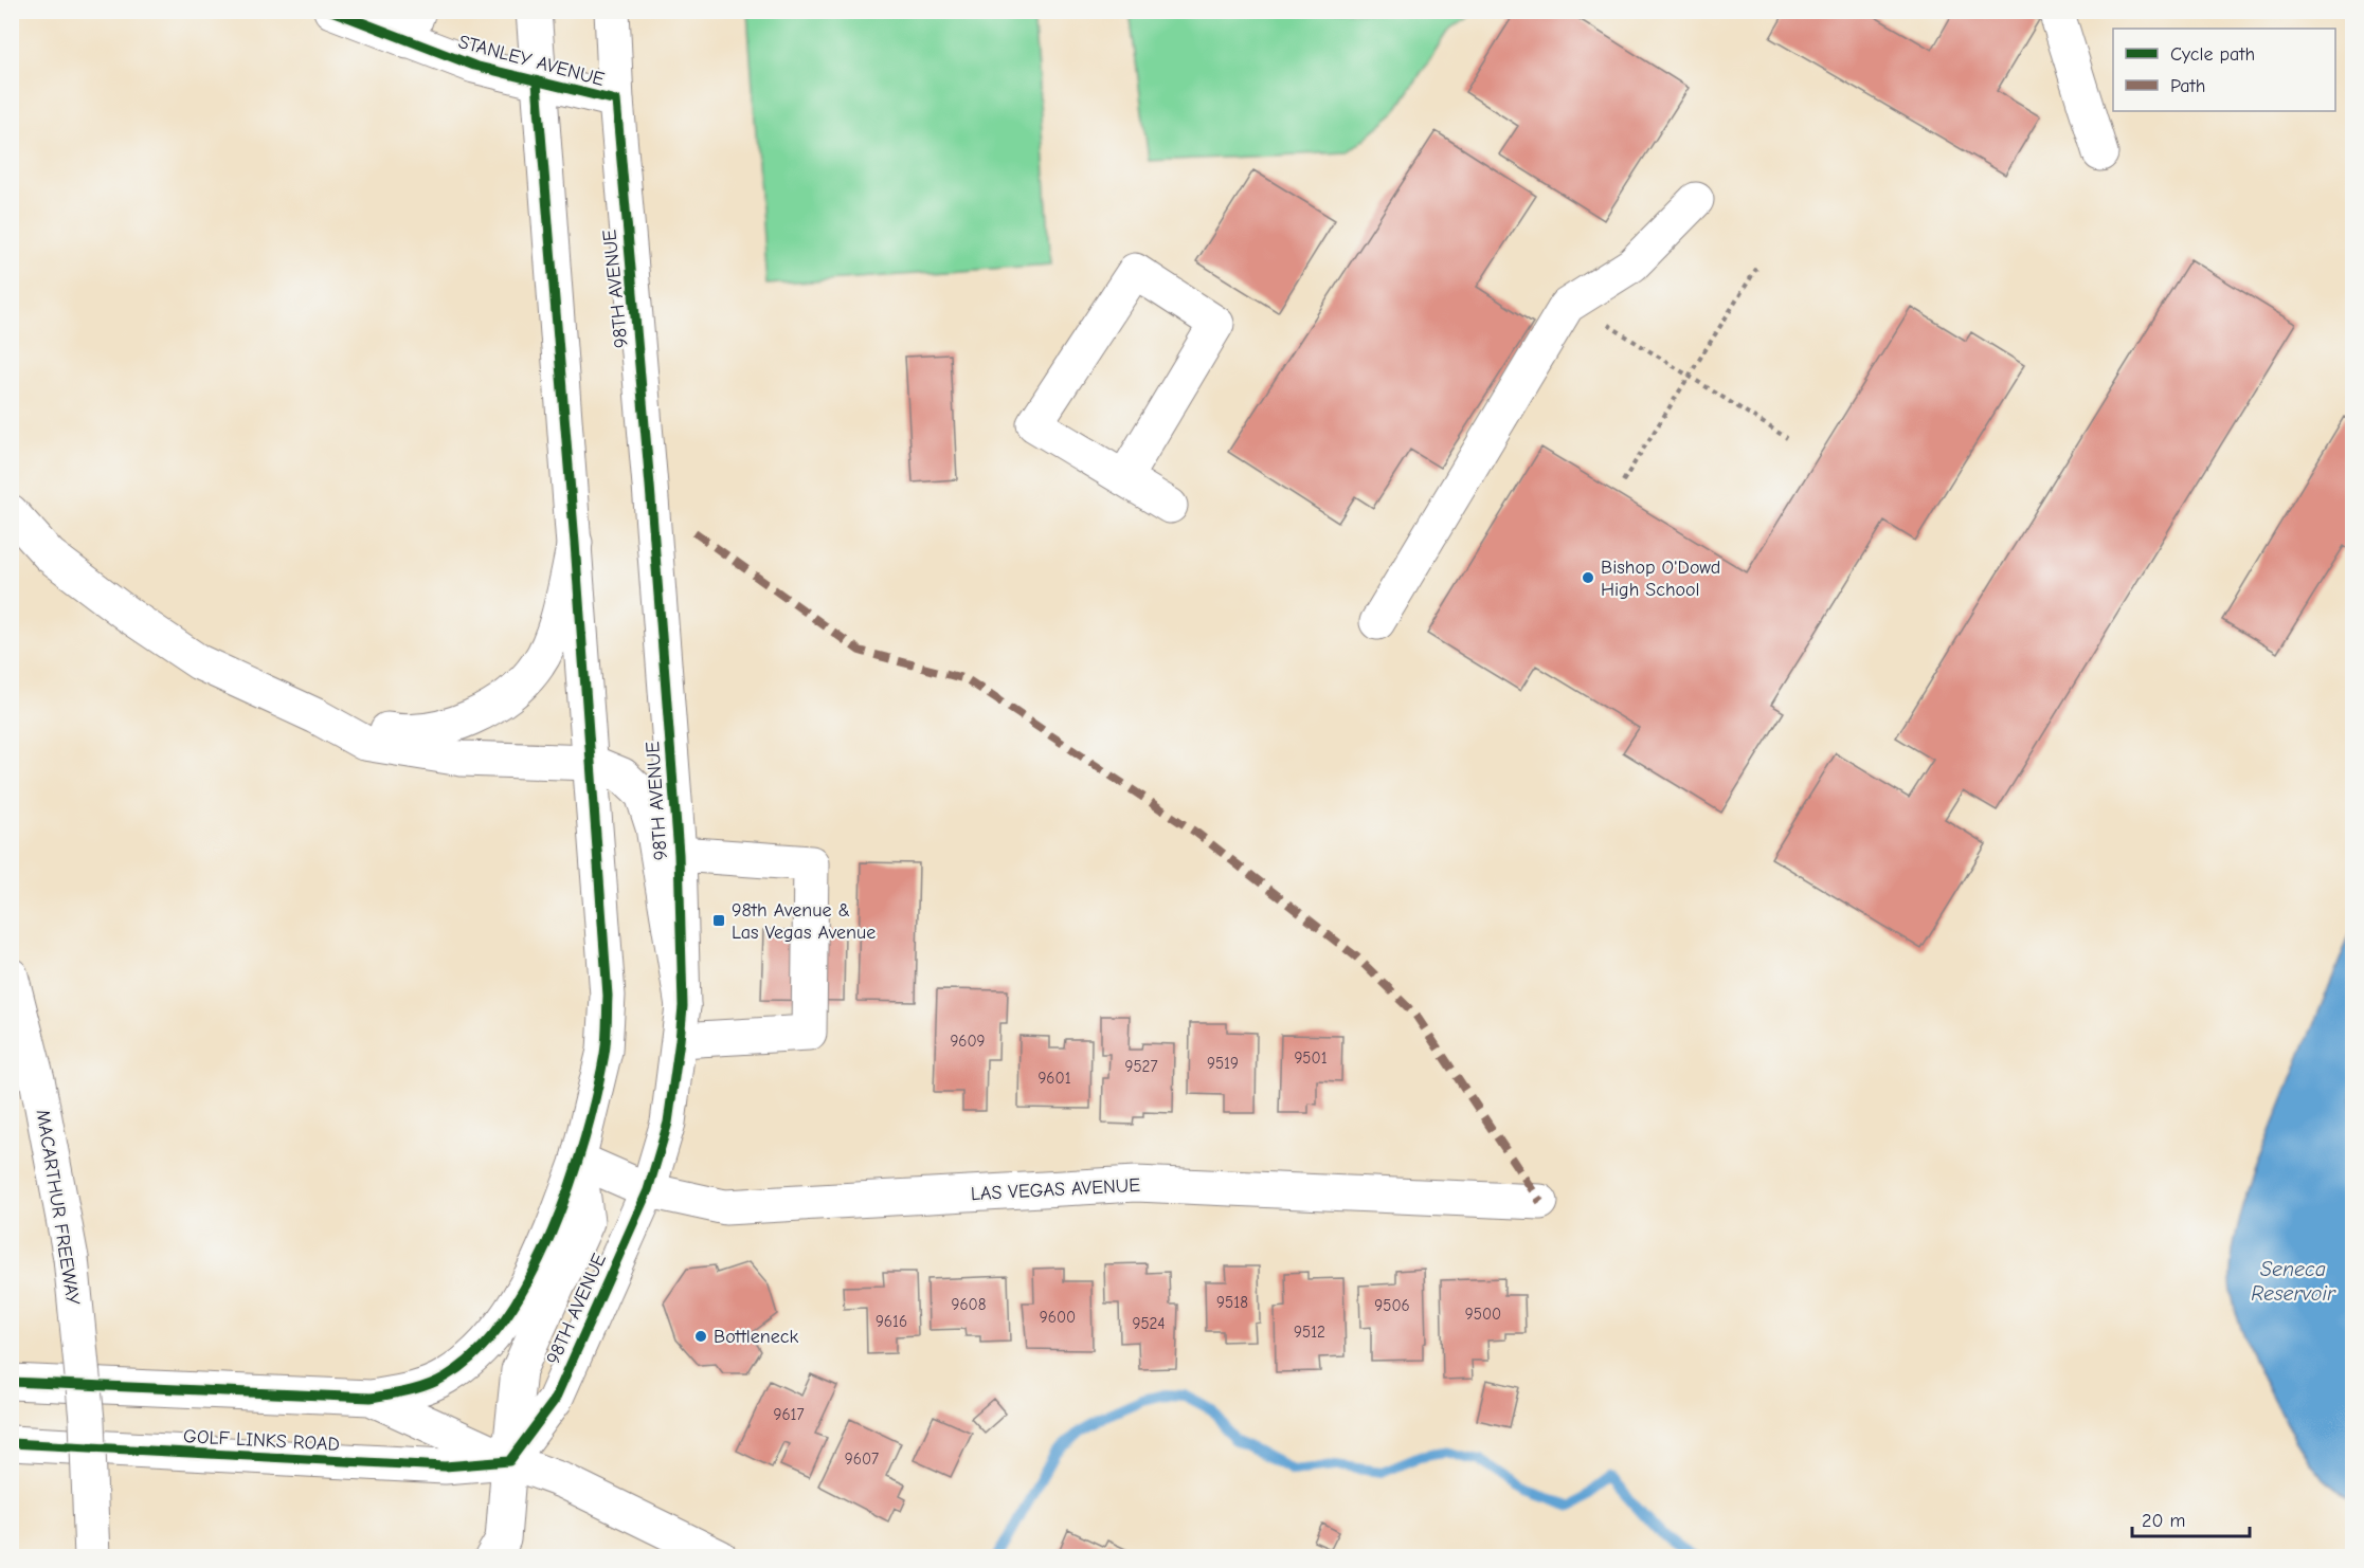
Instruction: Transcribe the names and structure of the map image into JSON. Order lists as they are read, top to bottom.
{
  "streets": {
    "main road": [
      "STANLEY AVENUE",
      "98TH AVENUE",
      "LAS VEGAS AVENUE",
      "MACARTHUR FREEWAY",
      "GOLF LINKS ROAD"
    ]
  },
  "crossings": [
    ["STANLEY AVENUE", "98TH AVENUE"],
    ["98TH AVENUE", "LAS VEGAS AVENUE"],
    ["98TH AVENUE", "GOLF LINKS ROAD"]
  ],
  "water": ["Seneca Reservoir"],
  "places": {
    "other": ["Bishop O'Dowd High School", "Bottleneck"],
    "transit": ["98th Avenue & Las Vegas Avenue"]
  },
  "house_numbers": [
    "9609",
    "9501",
    "9519",
    "9527",
    "9601",
    "9518",
    "9608",
    "9506",
    "9500",
    "9600",
    "9616",
    "9524",
    "9512",
    "9617",
    "9607"
  ],
  "legend": ["Cycle path", "Path"],
  "scale_bar": "20 m"
}
